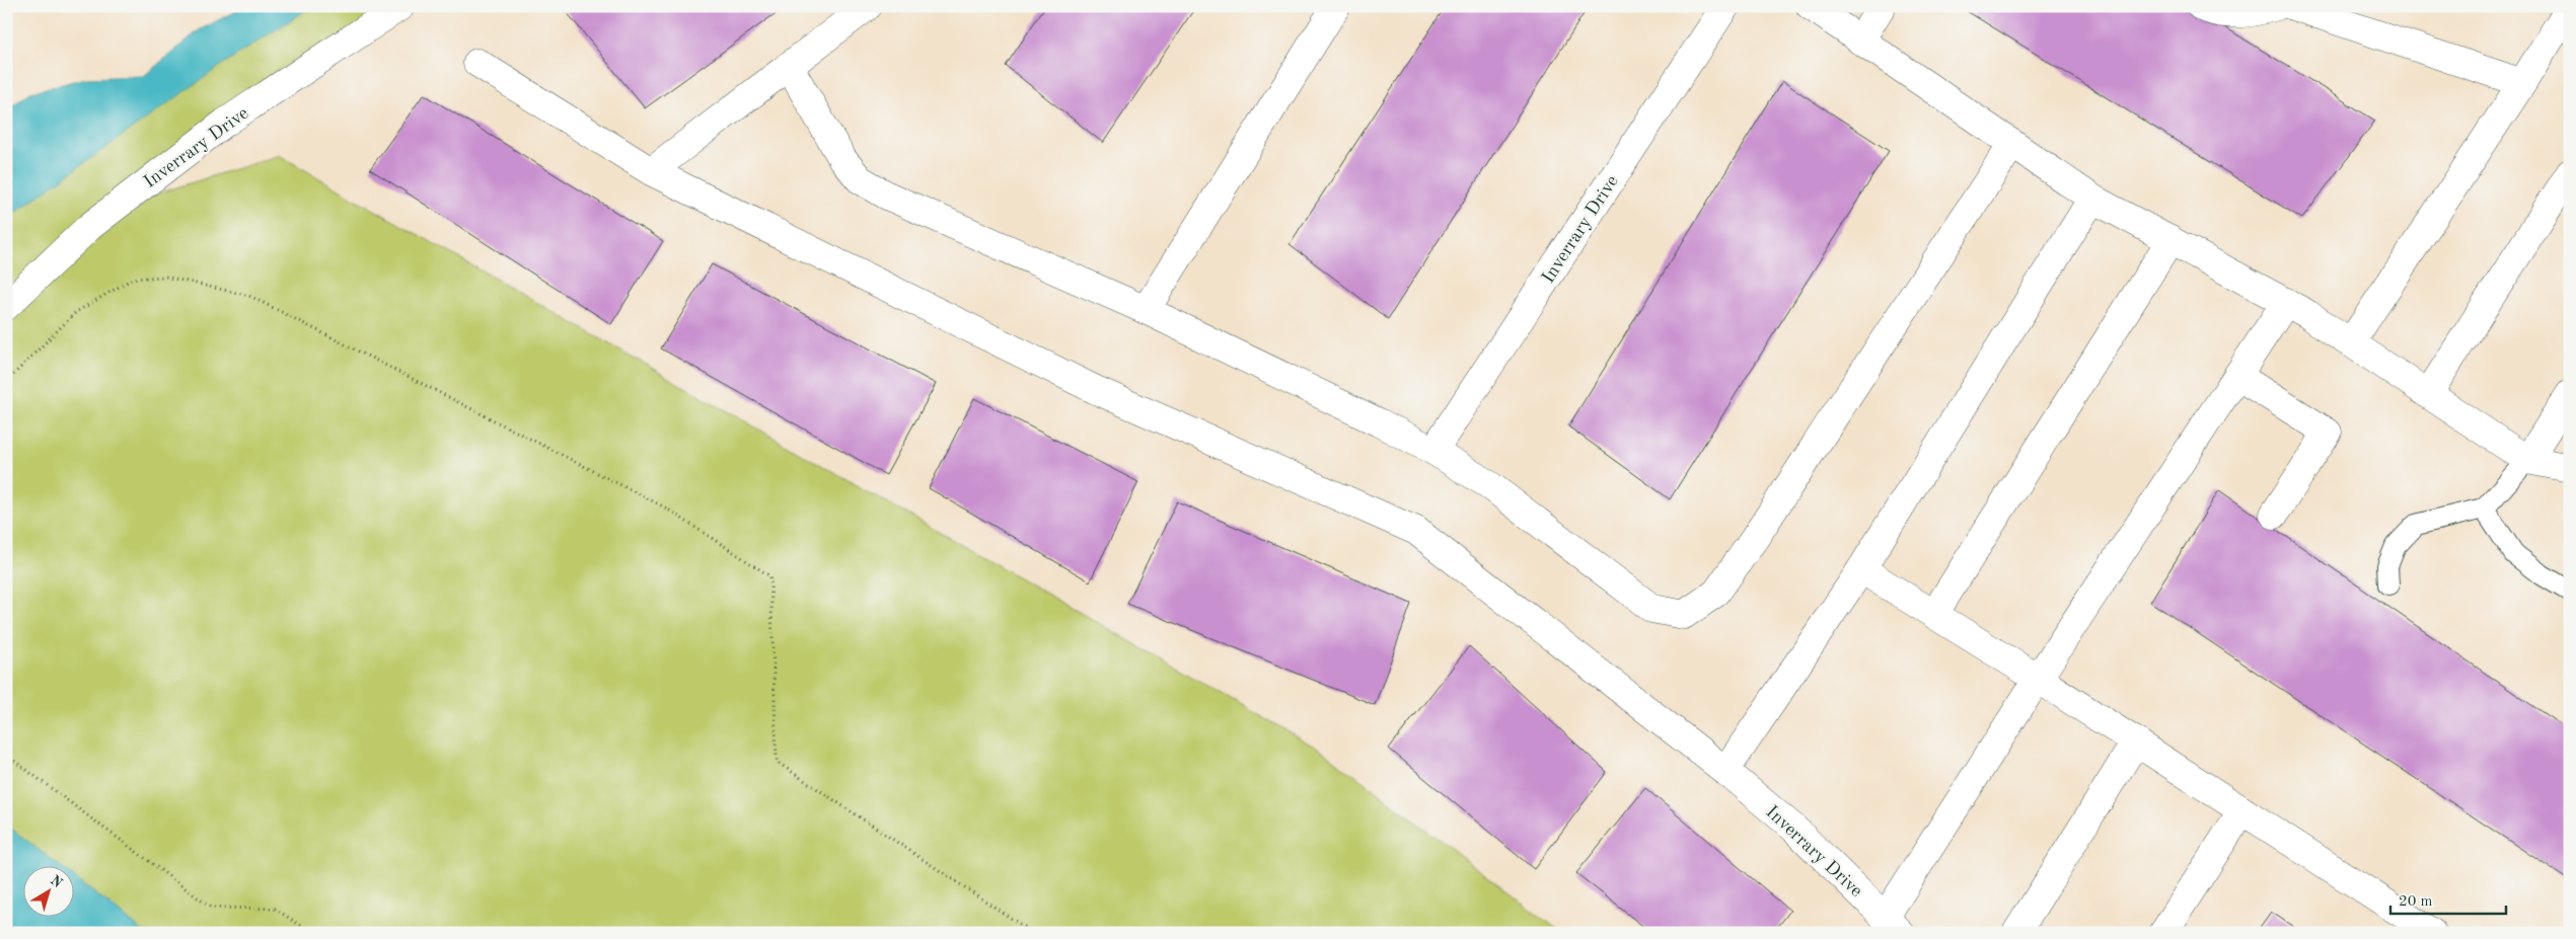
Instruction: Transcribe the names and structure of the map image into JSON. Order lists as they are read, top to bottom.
{
  "streets": {
    "street": ["Inverrary Drive"]
  },
  "scale_bar": "20 m",
  "north": "top right"
}
